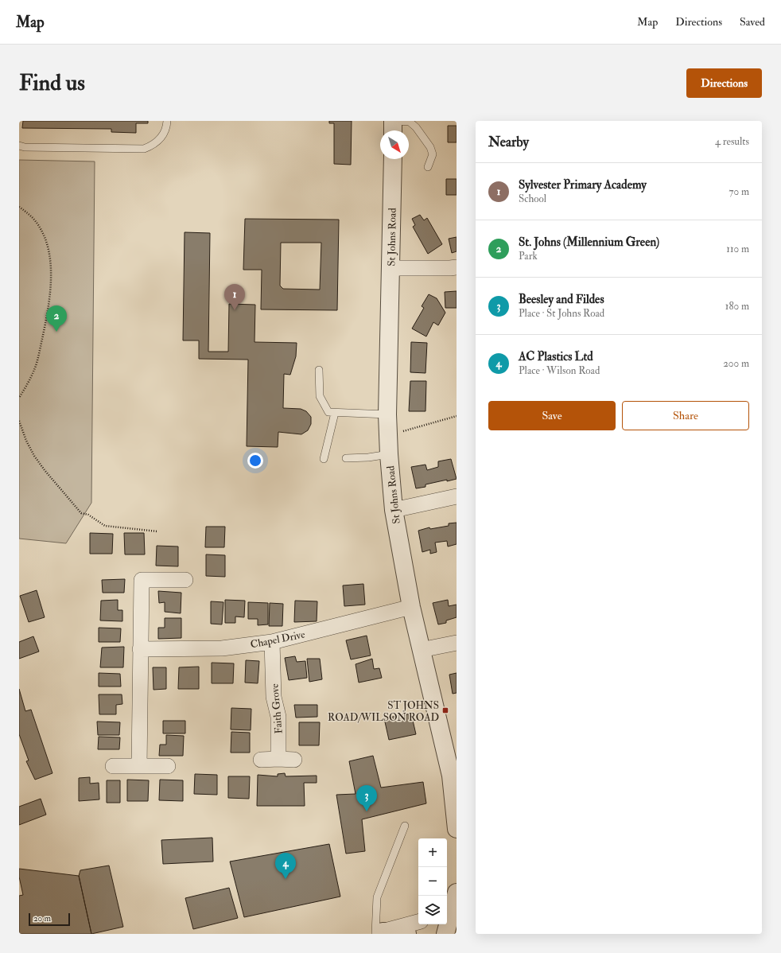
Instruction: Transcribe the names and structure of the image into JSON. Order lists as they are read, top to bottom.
{
  "streets": {
    "street": ["St Johns Road", "Chapel Drive", "Faith Grove"]
  },
  "crossings": [
    ["St Johns Road", "Chapel Drive"],
    ["Chapel Drive", "Faith Grove"]
  ],
  "places": {
    "transit": ["ST JOHNS ROAD/WILSON ROAD"]
  },
  "scale_bar": "20 m",
  "north": "bottom right",
  "page": {
    "header": "Map",
    "nav": ["Map", "Directions", "Saved"],
    "buttons": [
      "Directions",
      ["Save", "Share"]
    ],
    "title": "Find us",
    "heading": ["Nearby", "4 results"],
    "list": [
      {
        "mark": "1",
        "name": "Sylvester Primary Academy",
        "note": "School",
        "value": "70 m"
      },
      {
        "mark": "2",
        "name": "St. Johns (Millennium Green)",
        "note": "Park",
        "value": "110 m"
      },
      {
        "mark": "3",
        "name": "Beesley and Fildes",
        "note": "Place · St Johns Road",
        "value": "180 m"
      },
      {
        "mark": "4",
        "name": "AC Plastics Ltd",
        "note": "Place · Wilson Road",
        "value": "200 m"
      }
    ],
    "pins": [
      "1",
      "2",
      "3",
      "4"
    ],
    "map_buttons": ["+", "−"],
    "scale": "20 m"
  }
}
